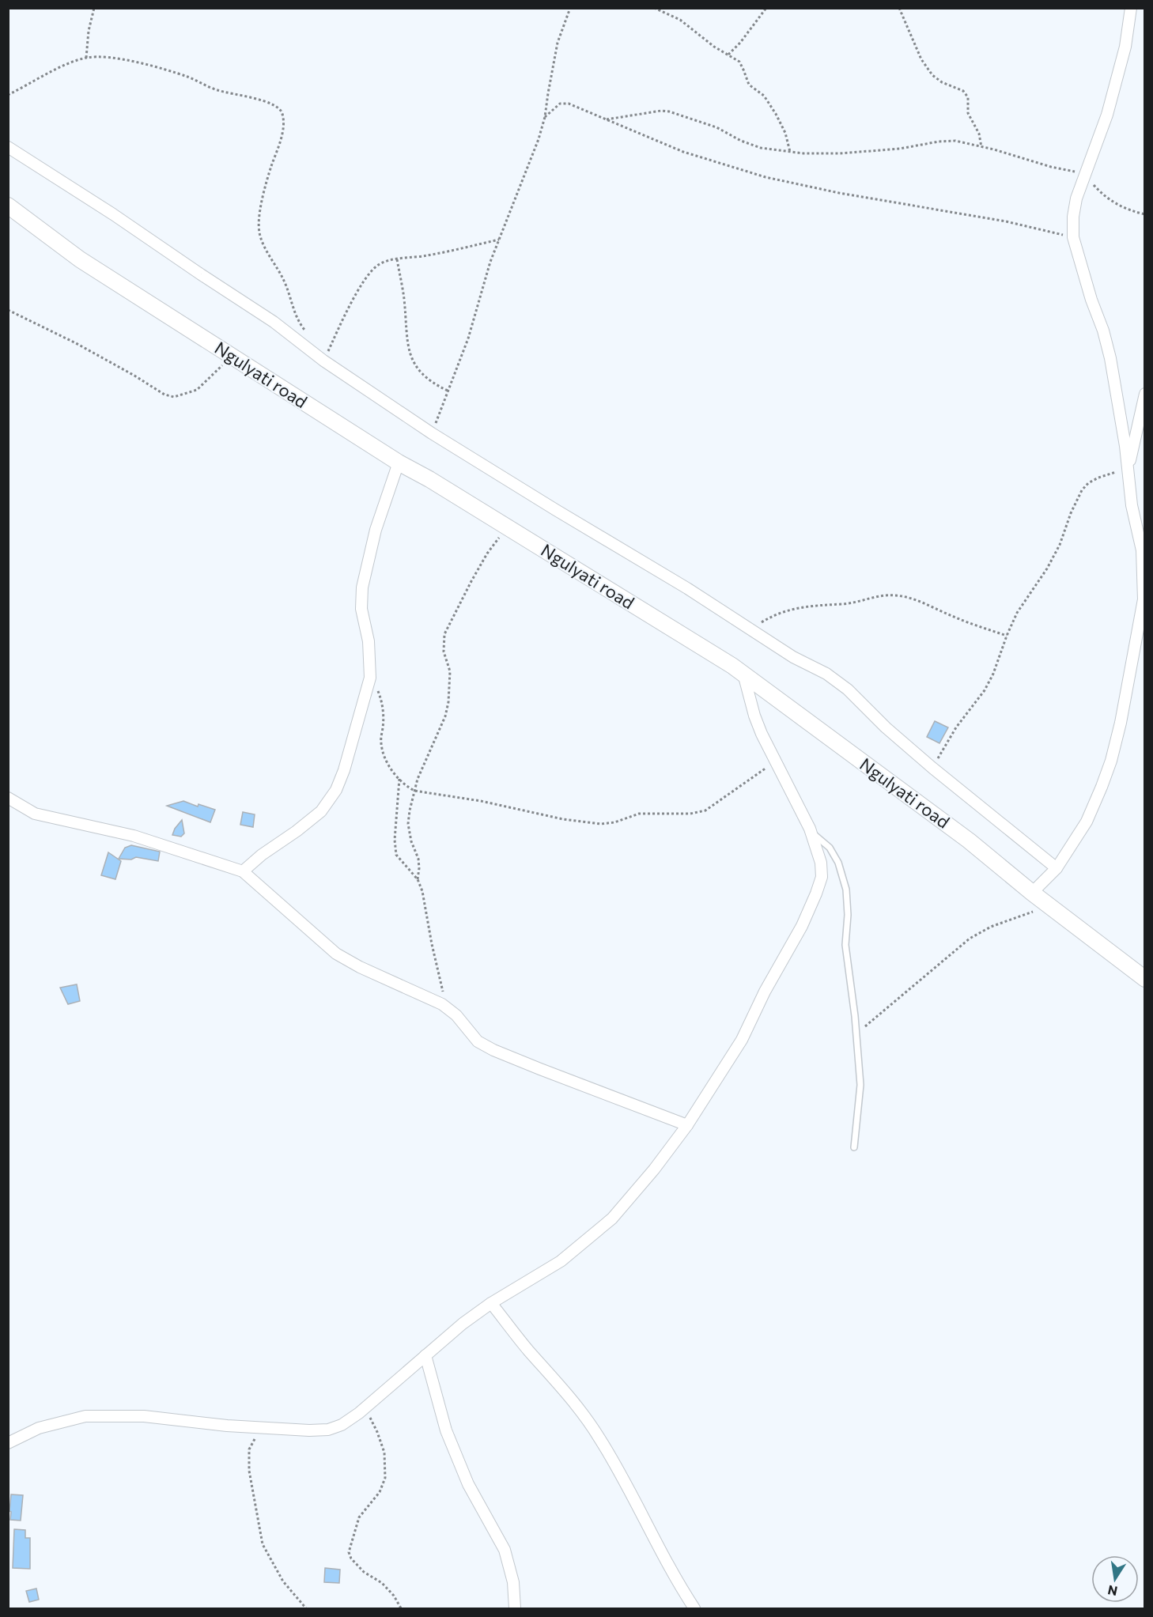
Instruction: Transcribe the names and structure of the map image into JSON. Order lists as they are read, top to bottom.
{
  "streets": {
    "main road": ["Ngulyati road"]
  },
  "north": "bottom"
}
